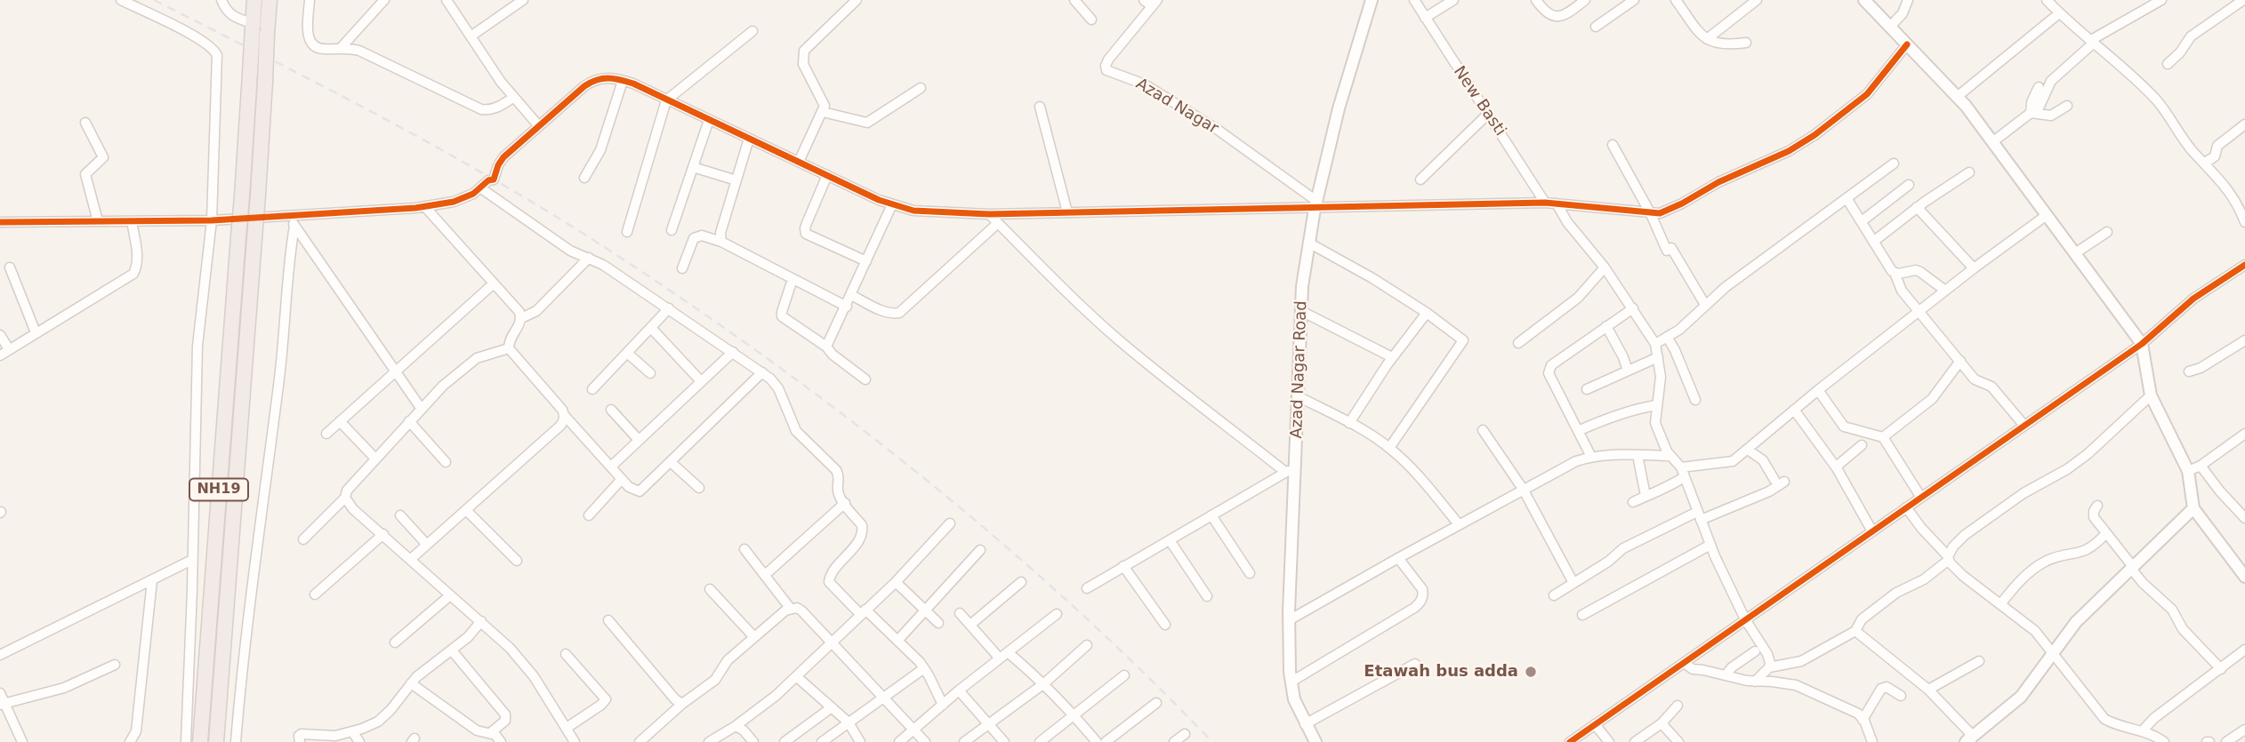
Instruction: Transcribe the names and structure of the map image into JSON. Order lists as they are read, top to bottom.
{
  "streets": {
    "highway": ["NH19"],
    "street": ["New Basti", "Azad Nagar", "Azad Nagar Road"]
  },
  "crossings": [
    ["Azad Nagar", "Azad Nagar Road"]
  ],
  "places": ["Etawah bus adda"]
}
